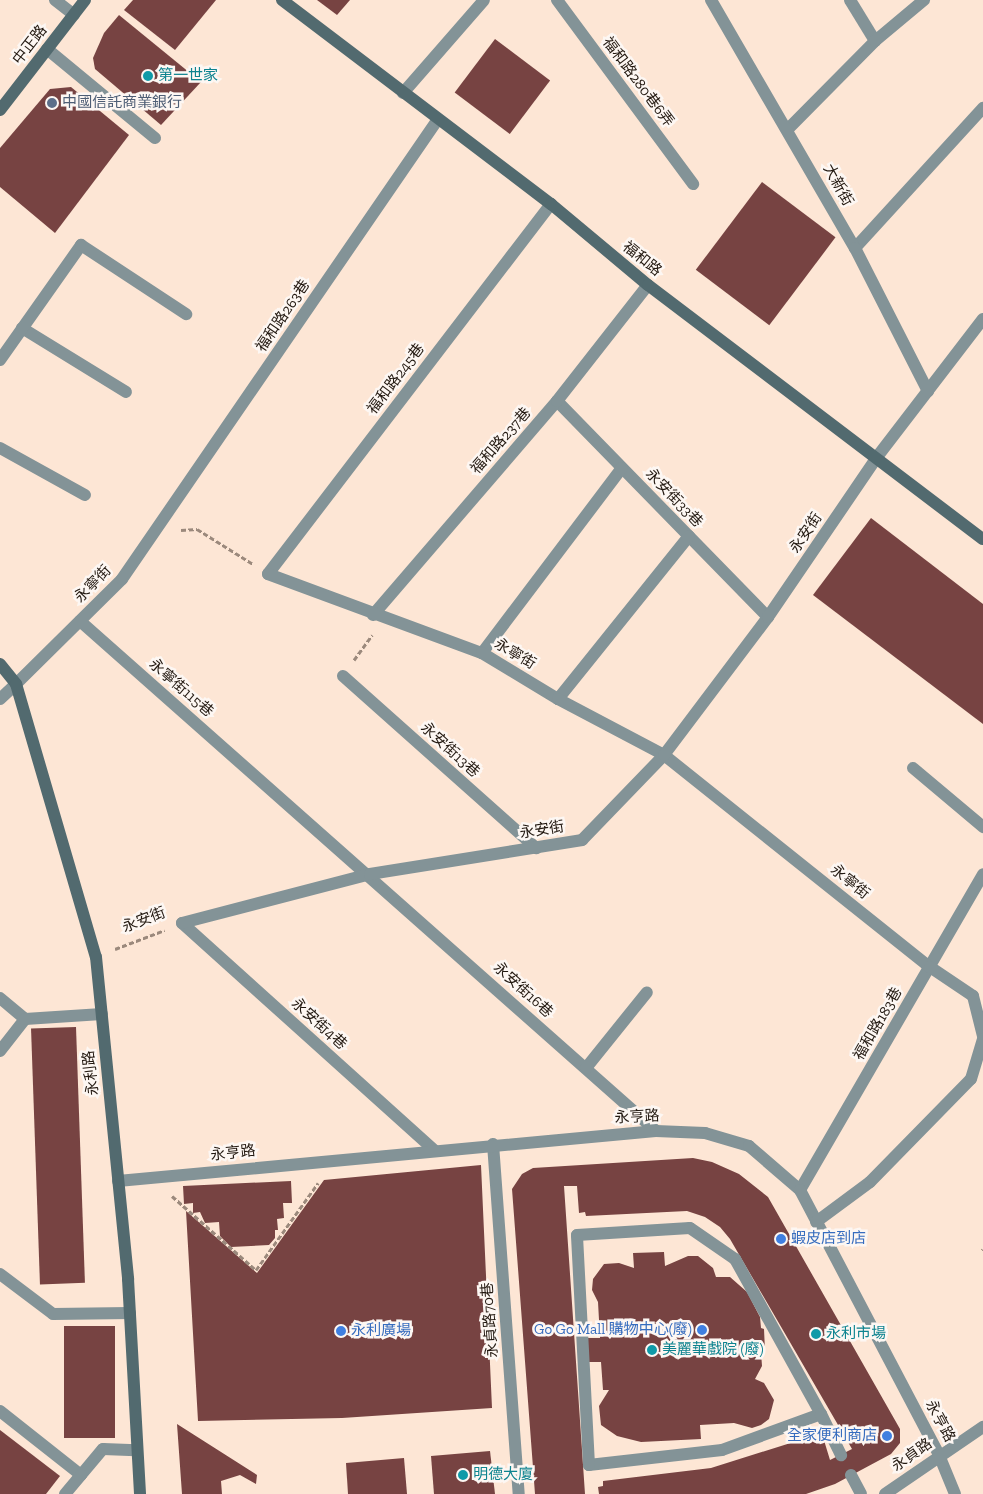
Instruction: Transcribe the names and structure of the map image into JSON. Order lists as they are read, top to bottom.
{
  "streets": {
    "street": [
      "中正路",
      "福和路280巷6弄",
      "大新街",
      "福和路",
      "福和路263巷",
      "福和路245巷",
      "福和路237巷",
      "永安街33巷",
      "永安街",
      "永寧街",
      "永寧街115巷",
      "永安街13巷",
      "永安街16巷",
      "永安街4巷",
      "福和路183巷",
      "永利路",
      "永亨路",
      "永貞路70巷",
      "永貞路"
    ]
  },
  "crossings": [
    ["大新街", "永安街"],
    ["福和路", "福和路263巷"],
    ["福和路", "福和路245巷"],
    ["福和路", "福和路237巷"],
    ["福和路", "永安街"],
    ["福和路263巷", "永寧街"],
    ["福和路245巷", "永寧街"],
    ["福和路237巷", "永安街33巷"],
    ["福和路237巷", "永寧街"],
    ["永安街33巷", "永安街"],
    ["永安街", "永寧街"],
    ["永安街", "永寧街115巷"],
    ["永安街", "永安街13巷"],
    ["永安街", "永安街16巷"],
    ["永安街", "永安街4巷"],
    ["永安街", "永利路"],
    ["永寧街", "永寧街115巷"],
    ["永寧街", "福和路183巷"],
    ["永寧街", "永利路"],
    ["永寧街", "永亨路"],
    ["永寧街115巷", "永安街16巷"],
    ["永安街16巷", "永亨路"],
    ["永安街4巷", "永亨路"],
    ["福和路183巷", "永亨路"],
    ["永利路", "永亨路"],
    ["永亨路", "永貞路70巷"],
    ["永亨路", "永貞路"]
  ],
  "places": [
    "第一世家",
    "中國信託商業銀行",
    "蝦皮店到店",
    "Go Go Mall 購物中心(廢)",
    "永利廣場",
    "永利市場",
    "美麗華戲院 (廢)",
    "全家便利商店",
    "明德大廈"
  ]
}
